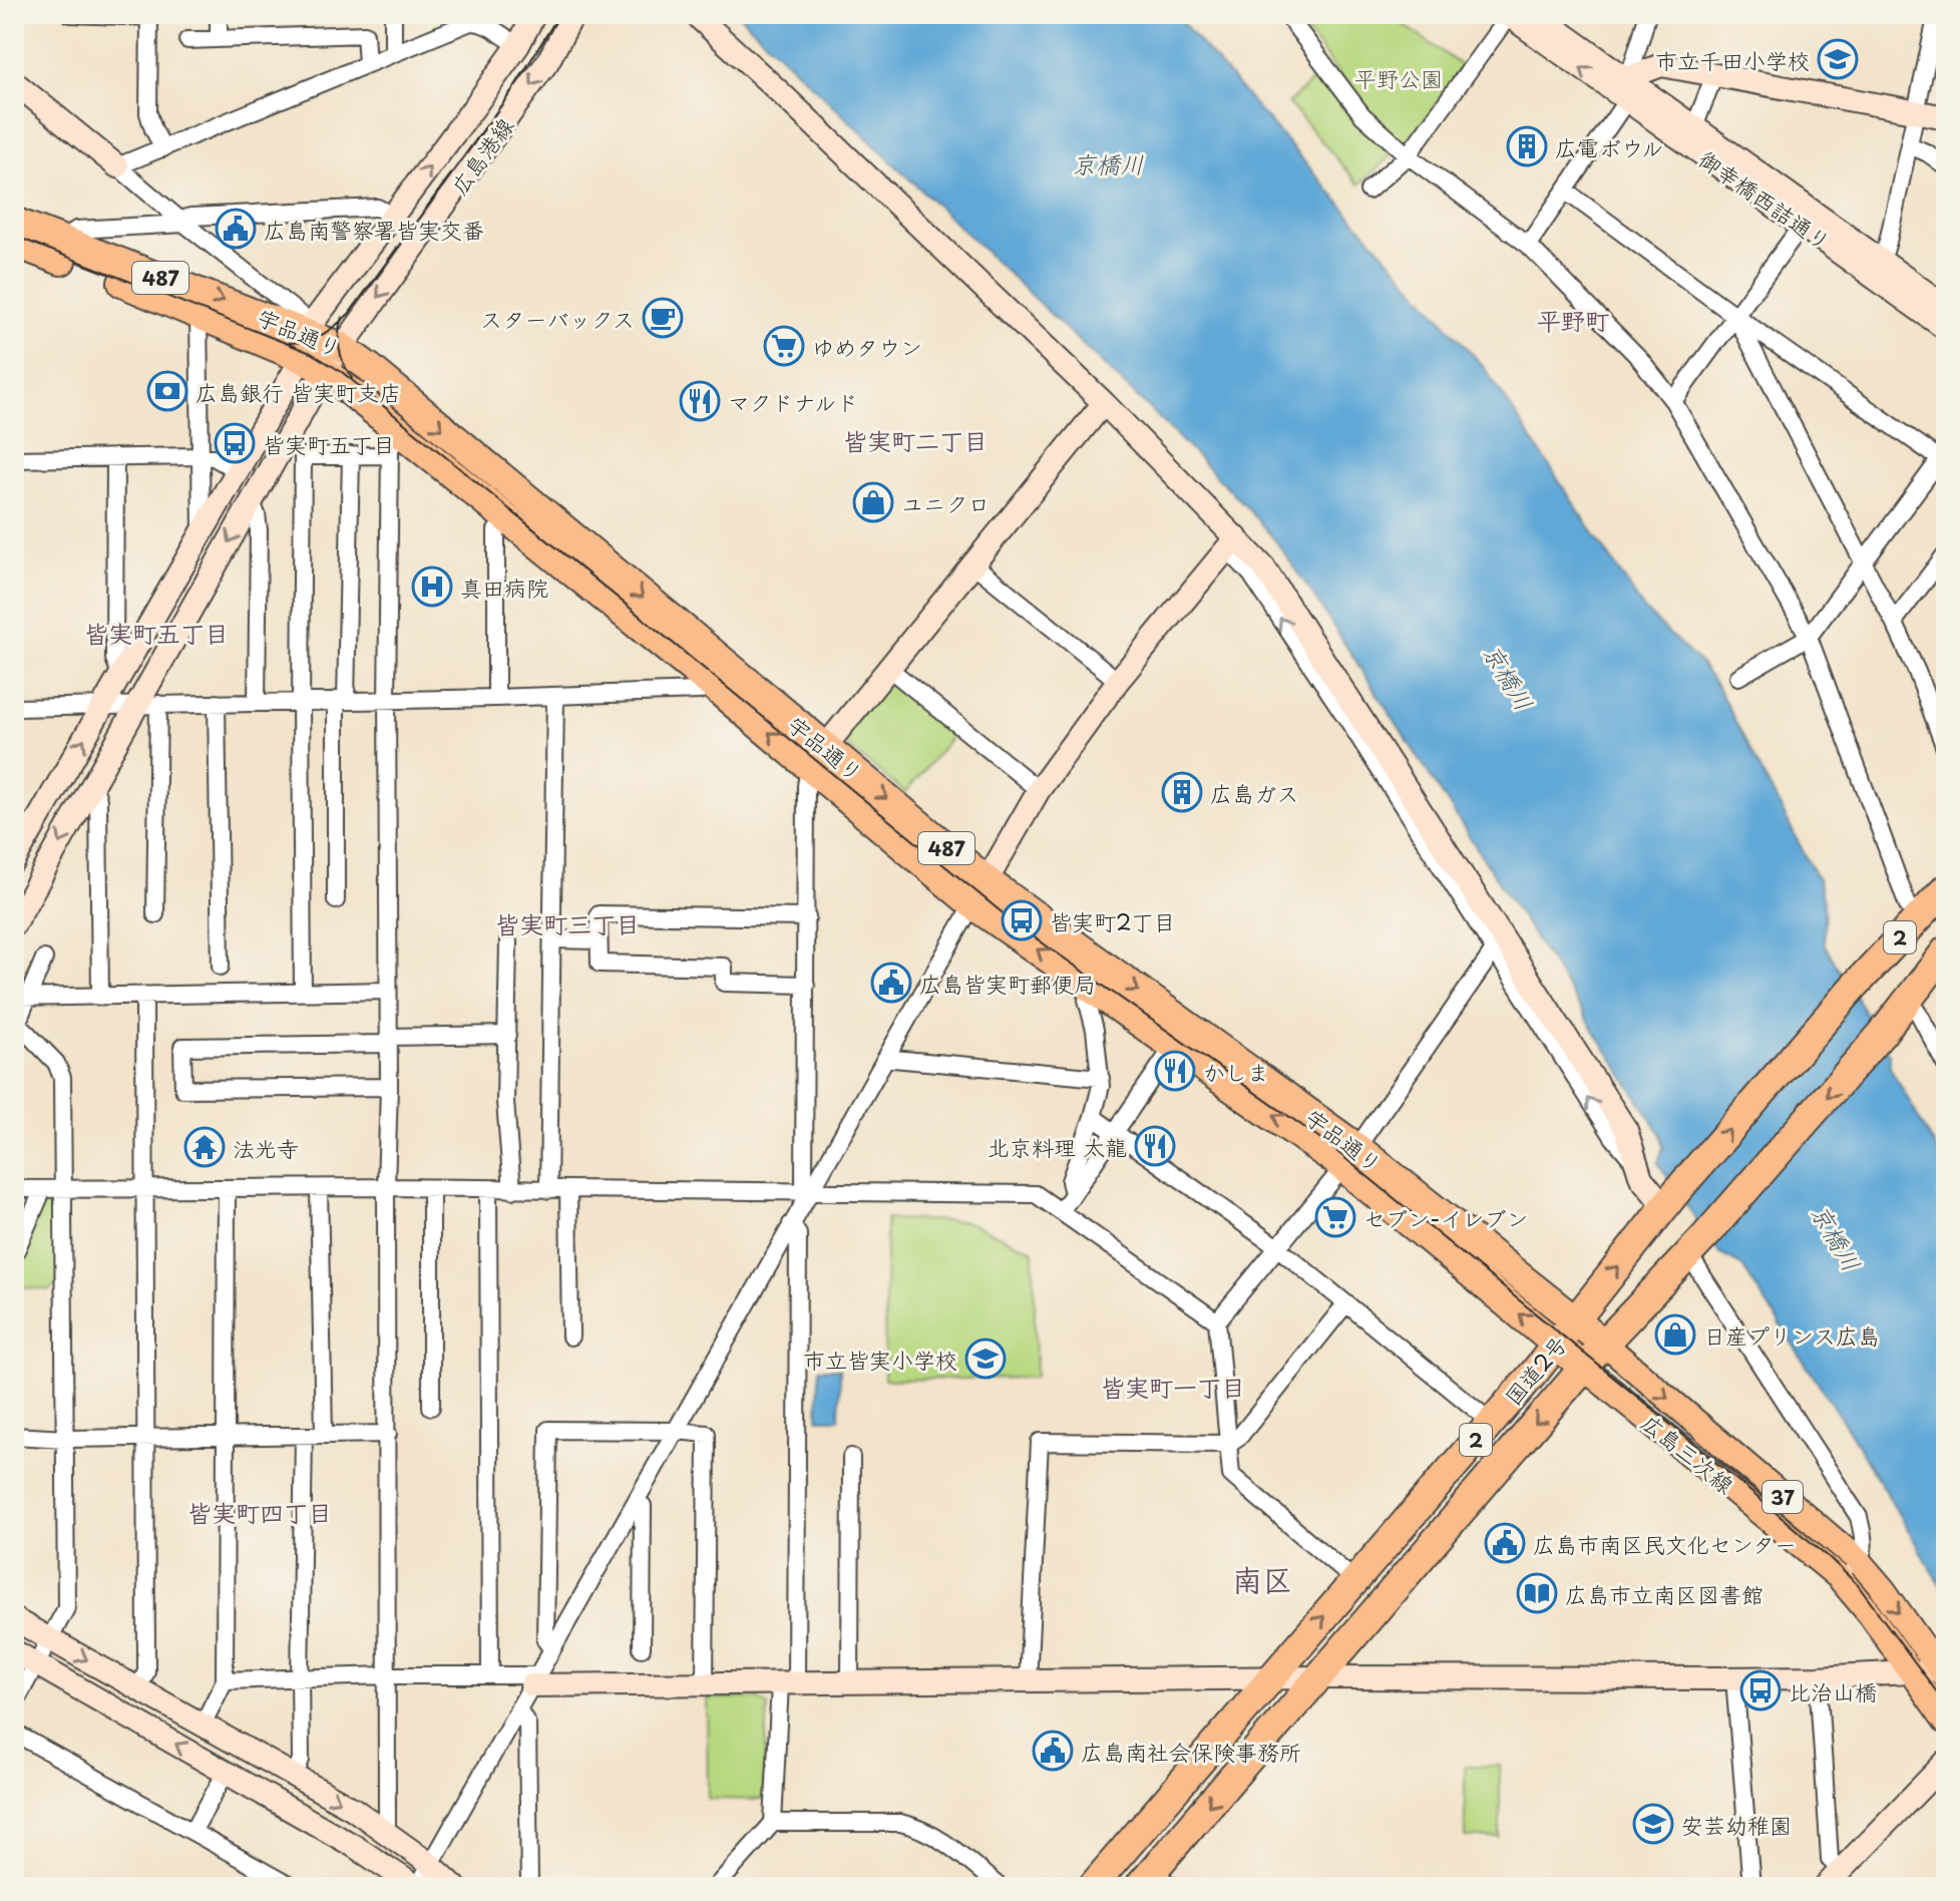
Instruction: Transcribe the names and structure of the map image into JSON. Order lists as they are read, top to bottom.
{
  "streets": {
    "highway": [
      "487",
      "宇品通り",
      "2",
      "国道2号"
    ],
    "main road": ["広島三次線", "37"],
    "street": ["広島港線", "御幸橋西詰通り"]
  },
  "crossings": [
    ["広島港線", "宇品通り"],
    ["宇品通り", "国道2号"],
    ["宇品通り", "広島三次線"],
    ["国道2号", "広島三次線"]
  ],
  "districts": [
    "平野町",
    "皆実町二丁目",
    "皆実町五丁目",
    "皆実町三丁目",
    "皆実町一丁目",
    "皆実町四丁目",
    "南区"
  ],
  "water": ["京橋川"],
  "parks": ["平野公園"],
  "places": {
    "school or university": ["市立千田小学校", "市立皆実小学校", "安芸幼稚園"],
    "building": ["広電ボウル", "広島ガス"],
    "public building": [
      "広島南警察署皆実交番",
      "広島皆実町郵便局",
      "広島市南区民文化センター",
      "広島南社会保険事務所"
    ],
    "cafe": ["スターバックス"],
    "supermarket": ["ゆめタウン", "セブン-イレブン"],
    "bank": ["広島銀行 皆実町支店"],
    "restaurant": ["マクドナルド", "かしま", "北京料理 太龍"],
    "bus stop": ["皆実町五丁目", "皆実町2丁目", "比治山橋"],
    "shop": ["ユニクロ", "日産プリンス広島"],
    "hospital": ["真田病院"],
    "temple": ["法光寺"],
    "library": ["広島市立南区図書館"]
  }
}
